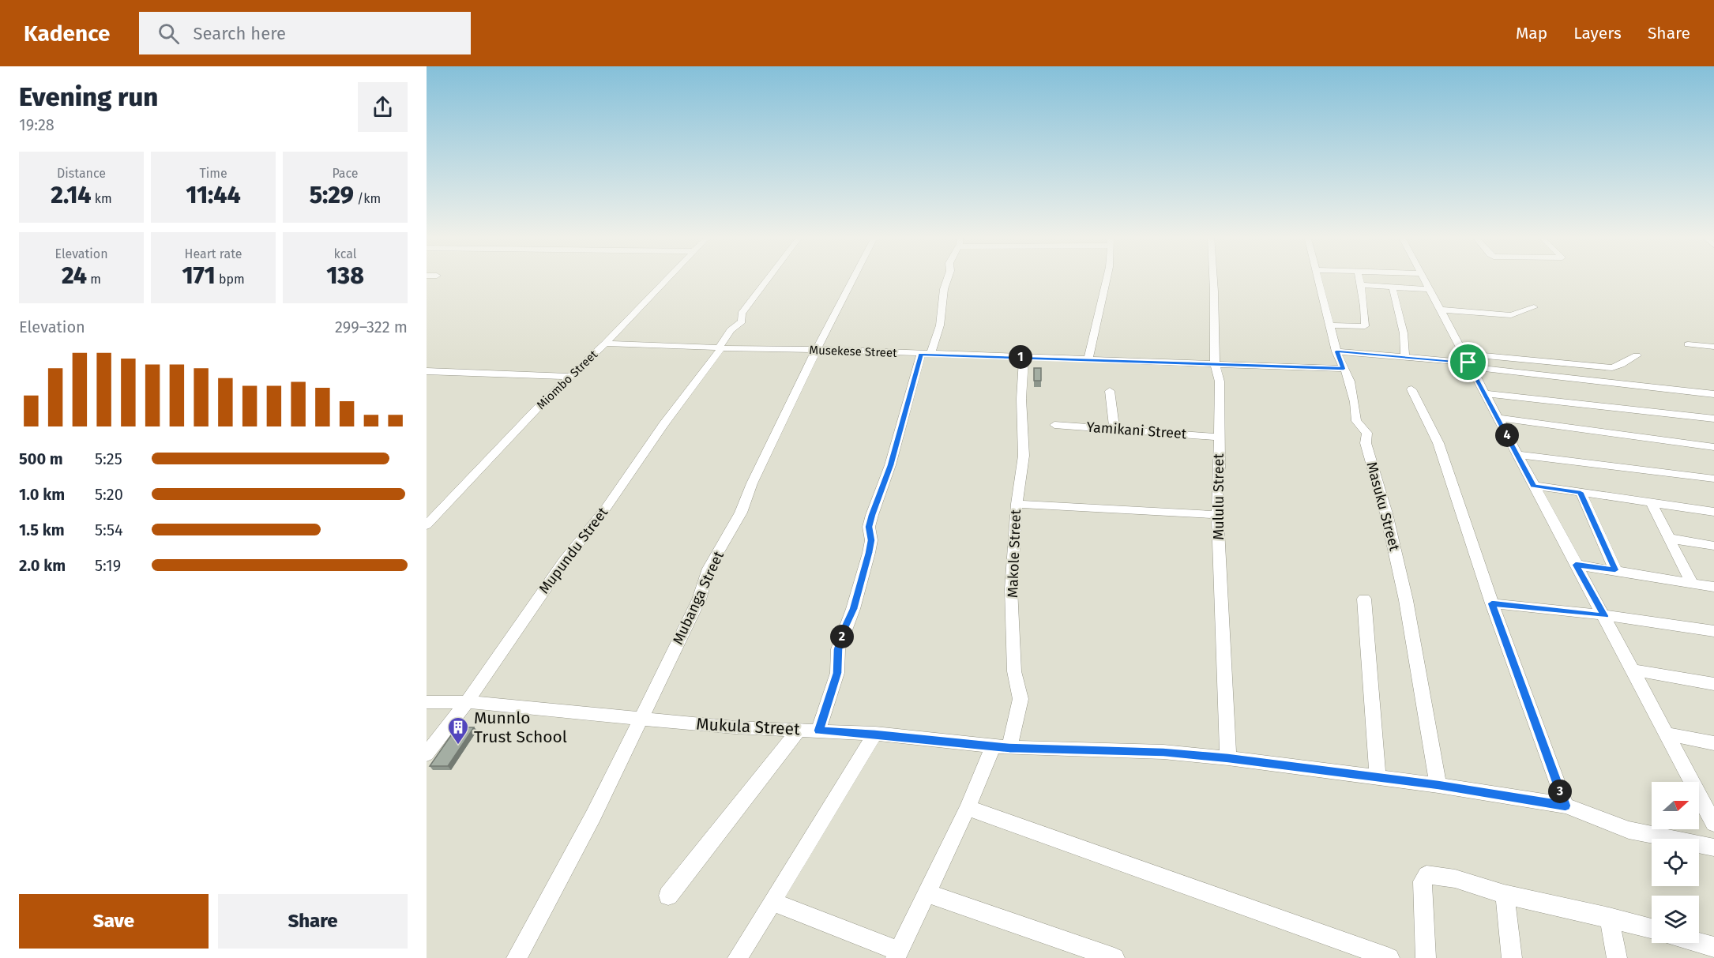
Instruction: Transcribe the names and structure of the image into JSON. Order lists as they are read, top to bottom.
{
  "streets": {
    "street": [
      "Musekese Street",
      "Miombo Street",
      "Yamikani Street",
      "Mululu Street",
      "Masuku Street",
      "Mupundu Street",
      "Makole Street",
      "Mubanga Street",
      "Mukula Street"
    ]
  },
  "crossings": [
    ["Musekese Street", "Miombo Street"],
    ["Musekese Street", "Mululu Street"],
    ["Musekese Street", "Masuku Street"],
    ["Musekese Street", "Mupundu Street"],
    ["Musekese Street", "Makole Street"],
    ["Musekese Street", "Mubanga Street"],
    ["Yamikani Street", "Mululu Street"],
    ["Mululu Street", "Mukula Street"],
    ["Masuku Street", "Mukula Street"],
    ["Mupundu Street", "Mukula Street"],
    ["Makole Street", "Mukula Street"],
    ["Mubanga Street", "Mukula Street"]
  ],
  "places": {
    "building": ["Munnlo Trust School"]
  },
  "north": "right",
  "page": {
    "header": "Kadence",
    "search": "Search here",
    "nav": ["Map", "Layers", "Share"],
    "heading": ["Evening run", "19:28"],
    "stats": [
      ["Distance", "2.14 km"],
      ["Time", "11:44"],
      ["Pace", "5:29 /km"],
      ["Elevation", "24 m"],
      ["Heart rate", "171 bpm"],
      ["kcal", "138"]
    ],
    "chart": ["Elevation", "299–322 m"],
    "pins": [
      "1",
      "4",
      "2",
      "3"
    ],
    "list": [
      {
        "name": "500 m",
        "note": "5:25"
      },
      {
        "name": "1.0 km",
        "note": "5:20"
      },
      {
        "name": "1.5 km",
        "note": "5:54"
      },
      {
        "name": "2.0 km",
        "note": "5:19"
      }
    ],
    "buttons": ["Save", "Share"]
  }
}
